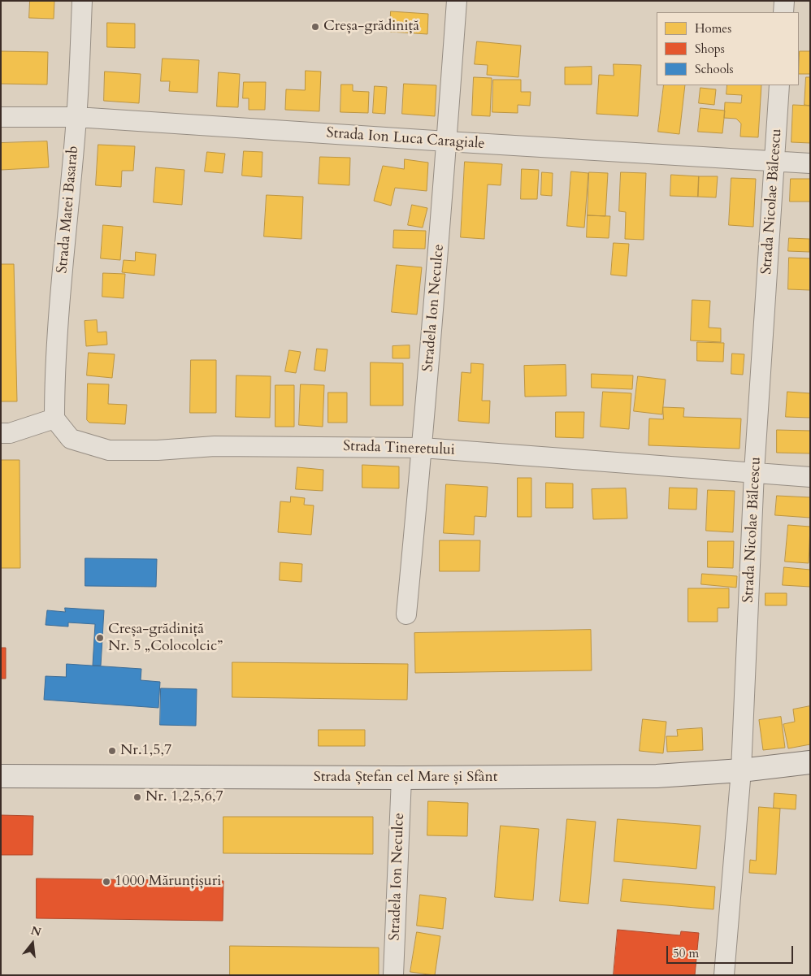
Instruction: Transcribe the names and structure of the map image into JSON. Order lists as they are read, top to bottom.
{
  "streets": {
    "main road": ["Strada Ștefan cel Mare și Sfânt"],
    "street": [
      "Strada Ion Luca Caragiale",
      "Strada Nicolae Bălcescu",
      "Strada Matei Basarab",
      "Stradela Ion Neculce",
      "Strada Tineretului"
    ]
  },
  "crossings": [
    ["Strada Ion Luca Caragiale", "Strada Nicolae Bălcescu"],
    ["Strada Ion Luca Caragiale", "Strada Matei Basarab"],
    ["Strada Ion Luca Caragiale", "Stradela Ion Neculce"],
    ["Strada Nicolae Bălcescu", "Strada Tineretului"],
    ["Strada Nicolae Bălcescu", "Strada Ștefan cel Mare și Sfânt"],
    ["Strada Matei Basarab", "Strada Tineretului"],
    ["Stradela Ion Neculce", "Strada Tineretului"],
    ["Stradela Ion Neculce", "Strada Ștefan cel Mare și Sfânt"]
  ],
  "places": [
    "Creșa-grădiniță",
    "Creșa-grădiniță Nr. 5 „Colocolcic”",
    "Nr.1,5,7",
    "Nr. 1,2,5,6,7",
    "1000 Mărunțișuri"
  ],
  "legend": ["Homes", "Shops", "Schools"],
  "scale_bar": "50 m",
  "north": "top"
}
